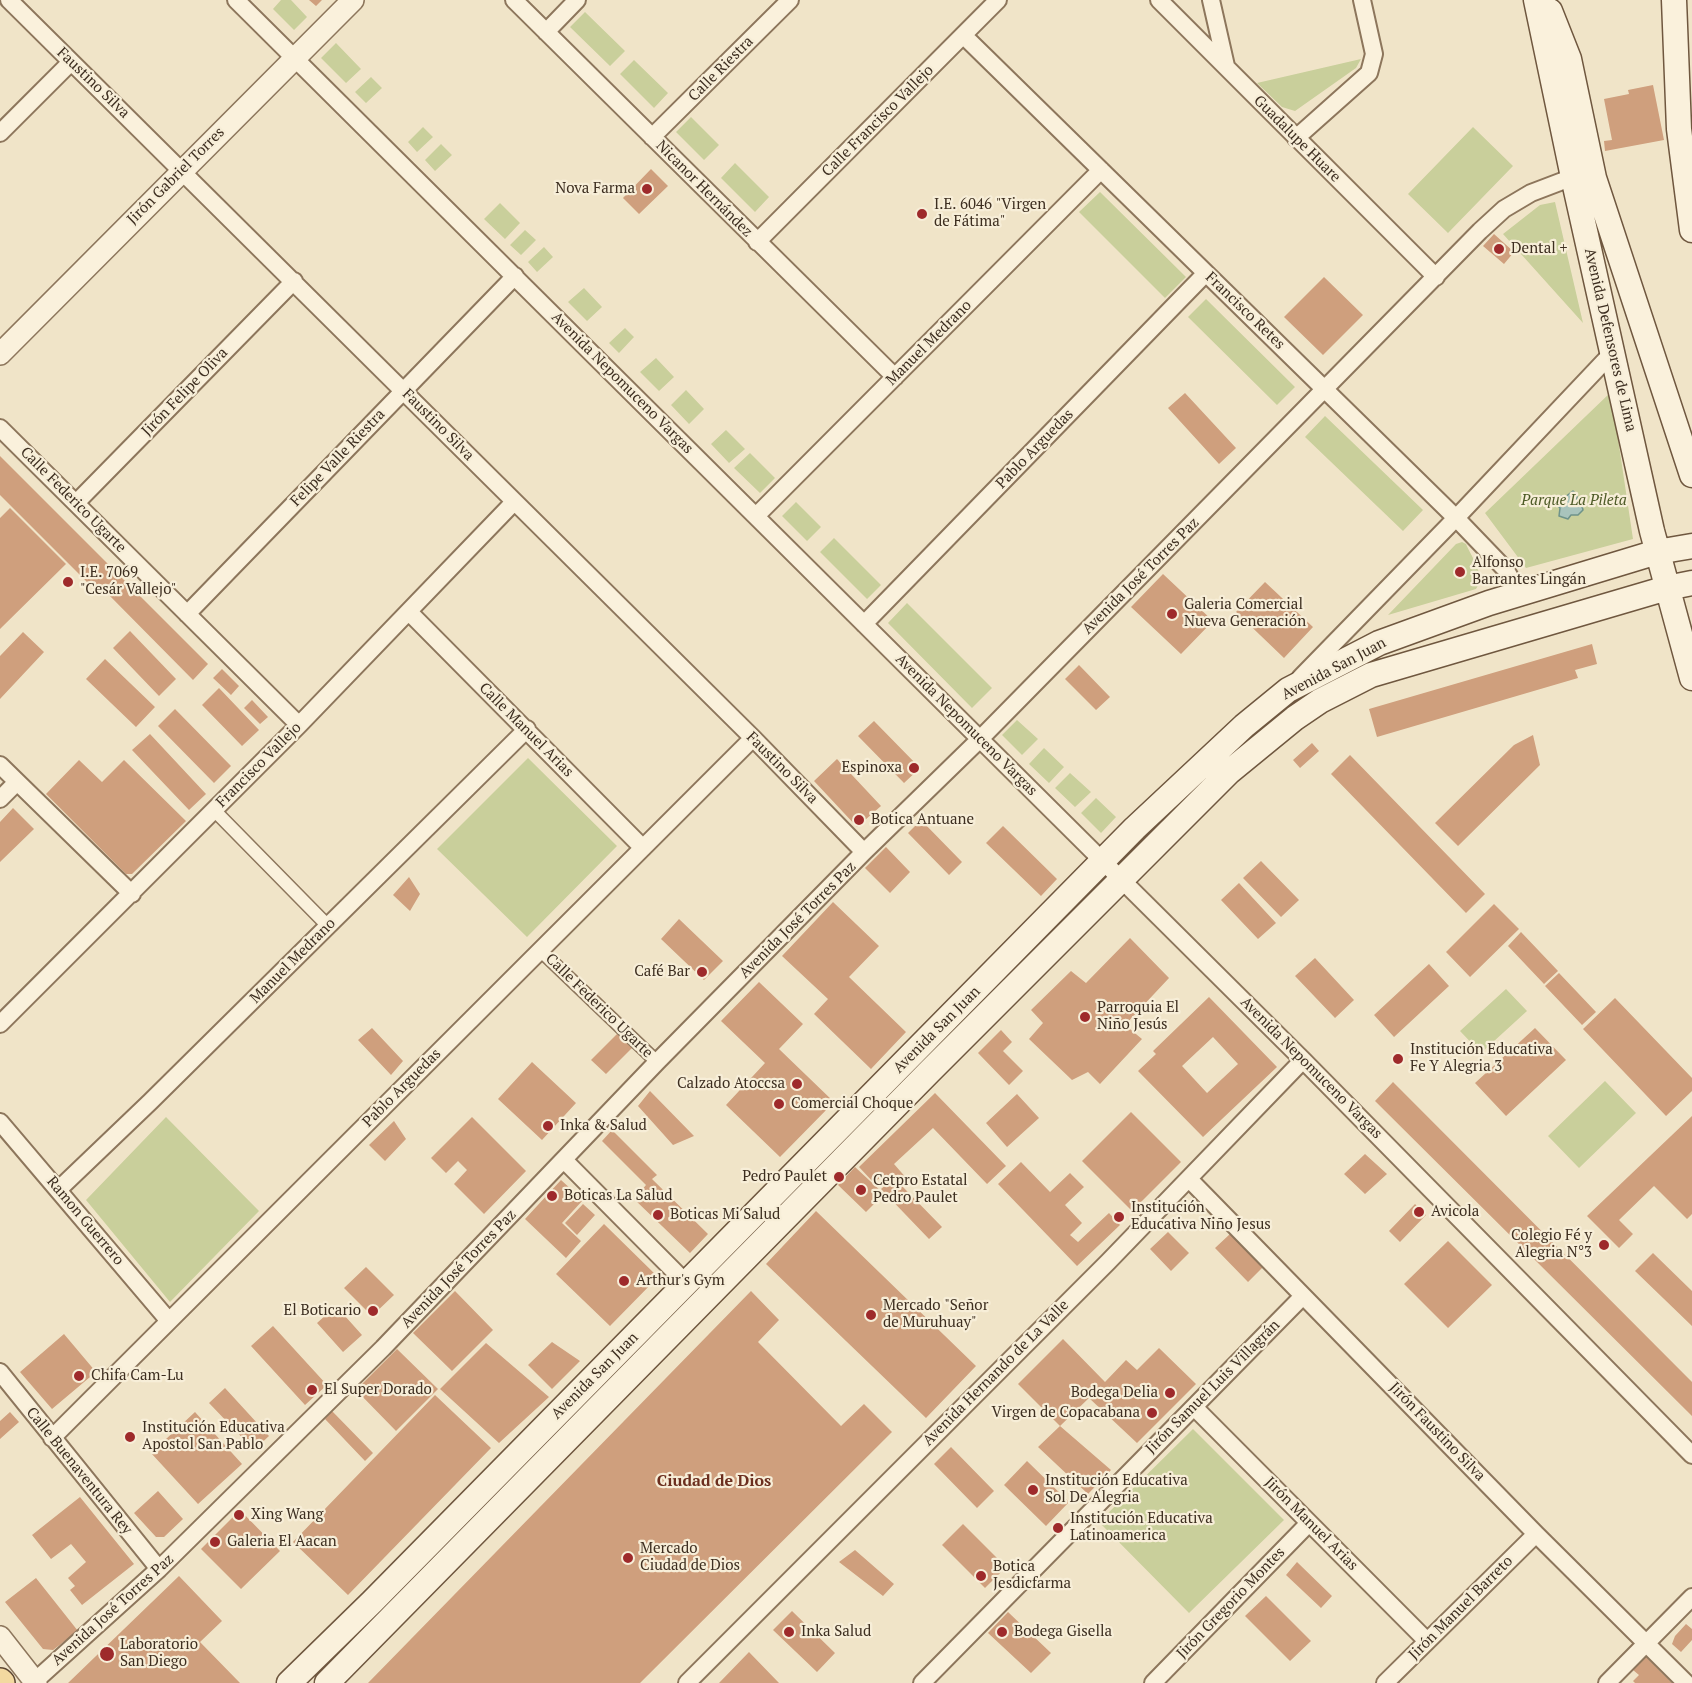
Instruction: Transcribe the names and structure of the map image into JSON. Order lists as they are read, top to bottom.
{
  "streets": {
    "main road": ["Avenida Defensores de Lima", "Avenida San Juan"],
    "street": [
      "Calle Riestra",
      "Faustino Silva",
      "Calle Francisco Vallejo",
      "Guadalupe Huare",
      "Jirón Gabriel Torres",
      "Nicanor Hernández",
      "Francisco Retes",
      "Manuel Medrano",
      "Avenida Nepomuceno Vargas",
      "Jirón Felipe Oliva",
      "Pablo Arguedas",
      "Felipe Valle Riestra",
      "Calle Federico Ugarte",
      "Avenida José Torres Paz",
      "Calle Manuel Arias",
      "Francisco Vallejo",
      "Ramon Guerrero",
      "Avenida Hernando de La Valle",
      "Jirón Samuel Luis Villagrán",
      "Jirón Faustino Silva",
      "Calle Buenaventura Rey",
      "Jirón Manuel Arias",
      "Jirón Gregorio Montes",
      "Jirón Manuel Barreto"
    ]
  },
  "crossings": [
    ["Calle Riestra", "Nicanor Hernández"],
    ["Faustino Silva", "Jirón Gabriel Torres"],
    ["Faustino Silva", "Jirón Felipe Oliva"],
    ["Faustino Silva", "Pablo Arguedas"],
    ["Faustino Silva", "Felipe Valle Riestra"],
    ["Faustino Silva", "Avenida José Torres Paz"],
    ["Faustino Silva", "Francisco Vallejo"],
    ["Calle Francisco Vallejo", "Nicanor Hernández"],
    ["Calle Francisco Vallejo", "Francisco Retes"],
    ["Guadalupe Huare", "Avenida José Torres Paz"],
    ["Jirón Gabriel Torres", "Avenida Nepomuceno Vargas"],
    ["Nicanor Hernández", "Manuel Medrano"],
    ["Francisco Retes", "Manuel Medrano"],
    ["Francisco Retes", "Pablo Arguedas"],
    ["Francisco Retes", "Avenida José Torres Paz"],
    ["Francisco Retes", "Avenida San Juan"],
    ["Avenida Defensores de Lima", "Avenida José Torres Paz"],
    ["Avenida Defensores de Lima", "Avenida San Juan"],
    ["Manuel Medrano", "Avenida Nepomuceno Vargas"],
    ["Manuel Medrano", "Calle Manuel Arias"],
    ["Manuel Medrano", "Ramon Guerrero"],
    ["Avenida Nepomuceno Vargas", "Pablo Arguedas"],
    ["Avenida Nepomuceno Vargas", "Felipe Valle Riestra"],
    ["Avenida Nepomuceno Vargas", "Avenida José Torres Paz"],
    ["Avenida Nepomuceno Vargas", "Avenida San Juan"],
    ["Avenida Nepomuceno Vargas", "Avenida Hernando de La Valle"],
    ["Jirón Felipe Oliva", "Calle Federico Ugarte"],
    ["Pablo Arguedas", "Calle Federico Ugarte"],
    ["Pablo Arguedas", "Calle Manuel Arias"],
    ["Pablo Arguedas", "Ramon Guerrero"],
    ["Pablo Arguedas", "Calle Buenaventura Rey"],
    ["Felipe Valle Riestra", "Calle Federico Ugarte"],
    ["Calle Federico Ugarte", "Avenida José Torres Paz"],
    ["Calle Federico Ugarte", "Francisco Vallejo"],
    ["Avenida José Torres Paz", "Calle Buenaventura Rey"],
    ["Calle Manuel Arias", "Francisco Vallejo"],
    ["Avenida Hernando de La Valle", "Jirón Faustino Silva"],
    ["Jirón Samuel Luis Villagrán", "Jirón Faustino Silva"],
    ["Jirón Samuel Luis Villagrán", "Jirón Manuel Arias"],
    ["Jirón Faustino Silva", "Jirón Manuel Barreto"],
    ["Jirón Manuel Arias", "Jirón Gregorio Montes"],
    ["Jirón Manuel Arias", "Jirón Manuel Barreto"]
  ],
  "districts": ["Ciudad de Dios"],
  "parks": ["Parque La Pileta"],
  "places": [
    "Nova Farma",
    "I.E. 6046 \"Virgen de Fátima\"",
    "Dental +",
    "Alfonso Barrantes Lingán",
    "I.E. 7069 \"Cesár Vallejo\"",
    "Galeria Comercial Nueva Generación",
    "Espinoxa",
    "Botica Antuane",
    "Café Bar",
    "Parroquia El Niño Jesús",
    "Institución Educativa Fe Y Alegria 3",
    "Calzado Atoccsa",
    "Comercial Choque",
    "Inka & Salud",
    "Pedro Paulet",
    "Cetpro Estatal Pedro Paulet",
    "Boticas La Salud",
    "Avicola",
    "Boticas Mi Salud",
    "Institución Educativa Niño Jesus",
    "Colegio Fé y Alegria N°3",
    "Arthur's Gym",
    "El Boticario",
    "Mercado \"Señor de Muruhuay\"",
    "Chifa Cam-Lu",
    "El Super Dorado",
    "Bodega Delia",
    "Virgen de Copacabana",
    "Institución Educativa Apostol San Pablo",
    "Institución Educativa Sol De Alegria",
    "Xing Wang",
    "Institución Educativa Latinoamerica",
    "Galeria El Aacan",
    "Mercado Ciudad de Dios",
    "Botica Jesdicfarma",
    "Inka Salud",
    "Bodega Gisella",
    "Laboratorio San Diego"
  ]
}
